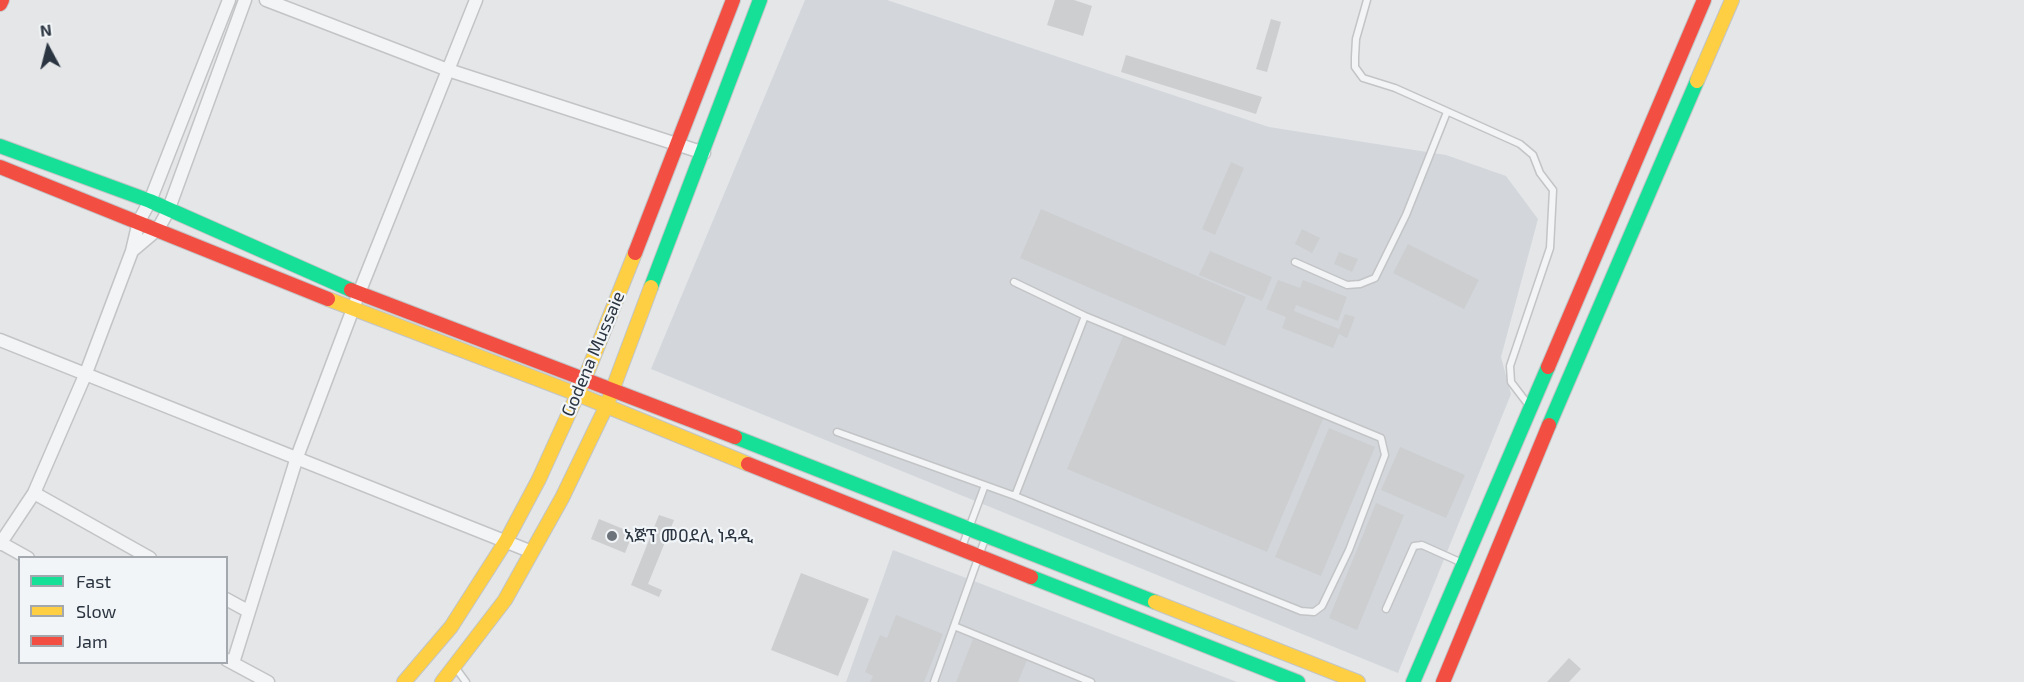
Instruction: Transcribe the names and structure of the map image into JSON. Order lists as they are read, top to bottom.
{
  "streets": {
    "street": ["Godena Mussaie"]
  },
  "places": ["ኣጅፕ መዐደሊ ነዳዲ"],
  "legend": ["Fast", "Slow", "Jam"],
  "north": "top"
}
